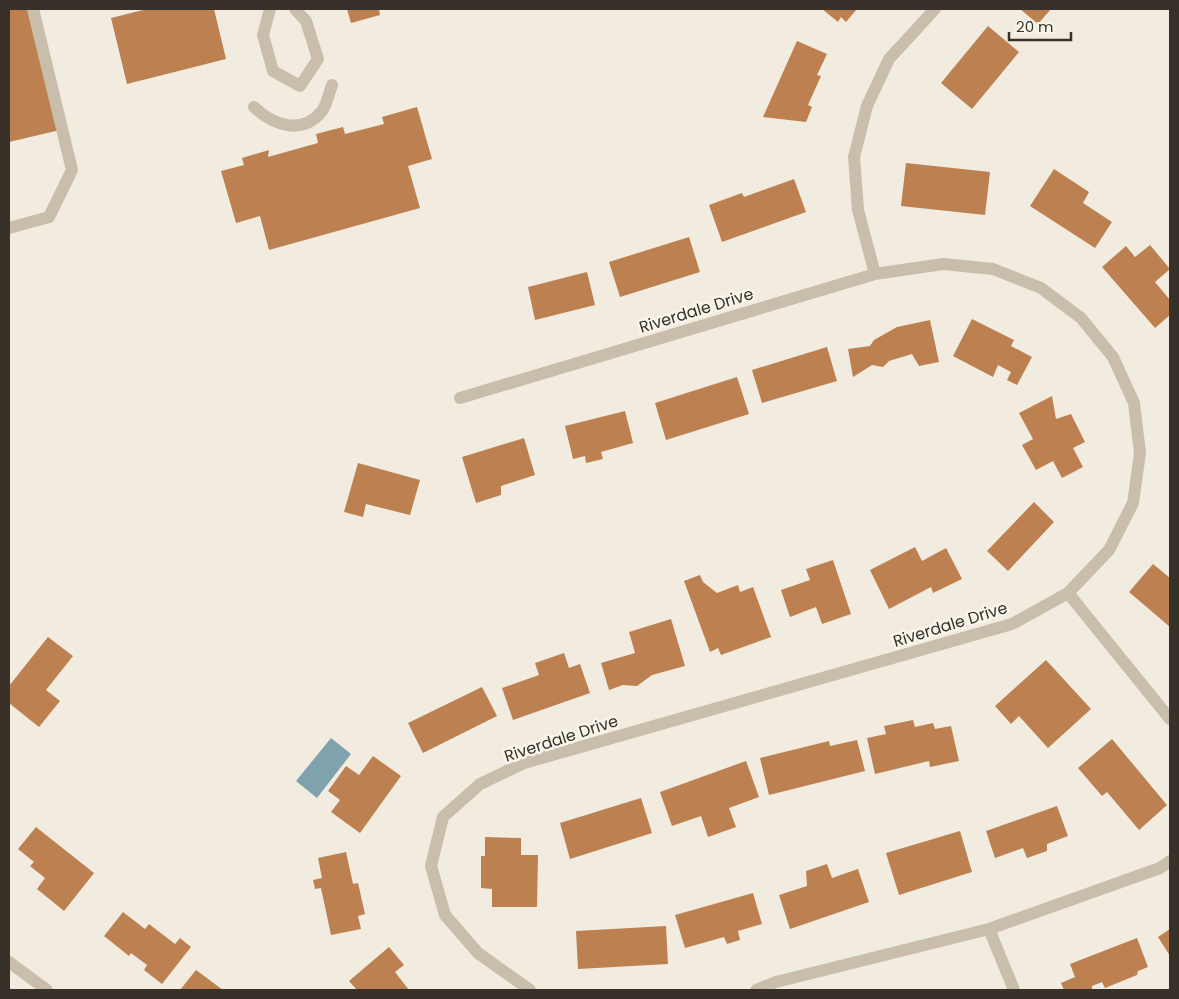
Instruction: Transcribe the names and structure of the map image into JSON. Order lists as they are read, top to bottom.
{
  "streets": {
    "street": ["Riverdale Drive"]
  },
  "scale_bar": "20 m"
}
